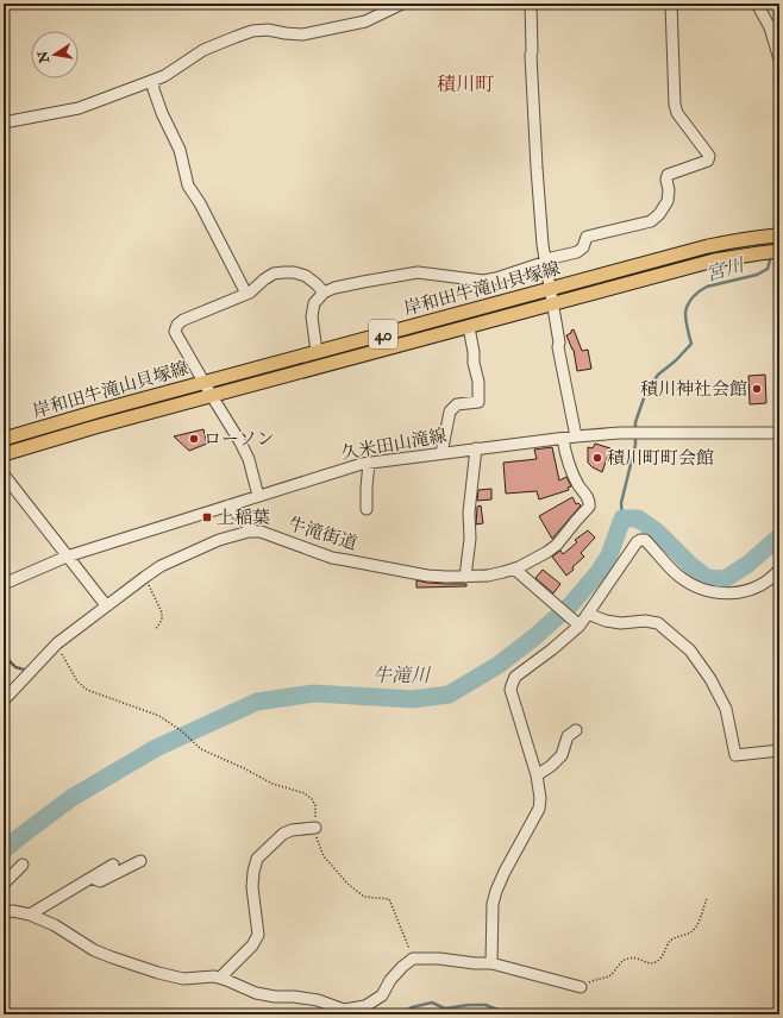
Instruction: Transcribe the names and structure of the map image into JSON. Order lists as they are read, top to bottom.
{
  "streets": {
    "main road": ["岸和田牛滝山貝塚線", "40"],
    "street": ["久米田山滝線", "牛滝街道"]
  },
  "crossings": [
    ["久米田山滝線", "牛滝街道"]
  ],
  "districts": ["積川町"],
  "water": ["宮川", "牛滝川"],
  "places": {
    "other": ["積川神社会館", "ローソン", "積川町町会館"],
    "transit": ["上稲葉"]
  },
  "north": "left"
}
